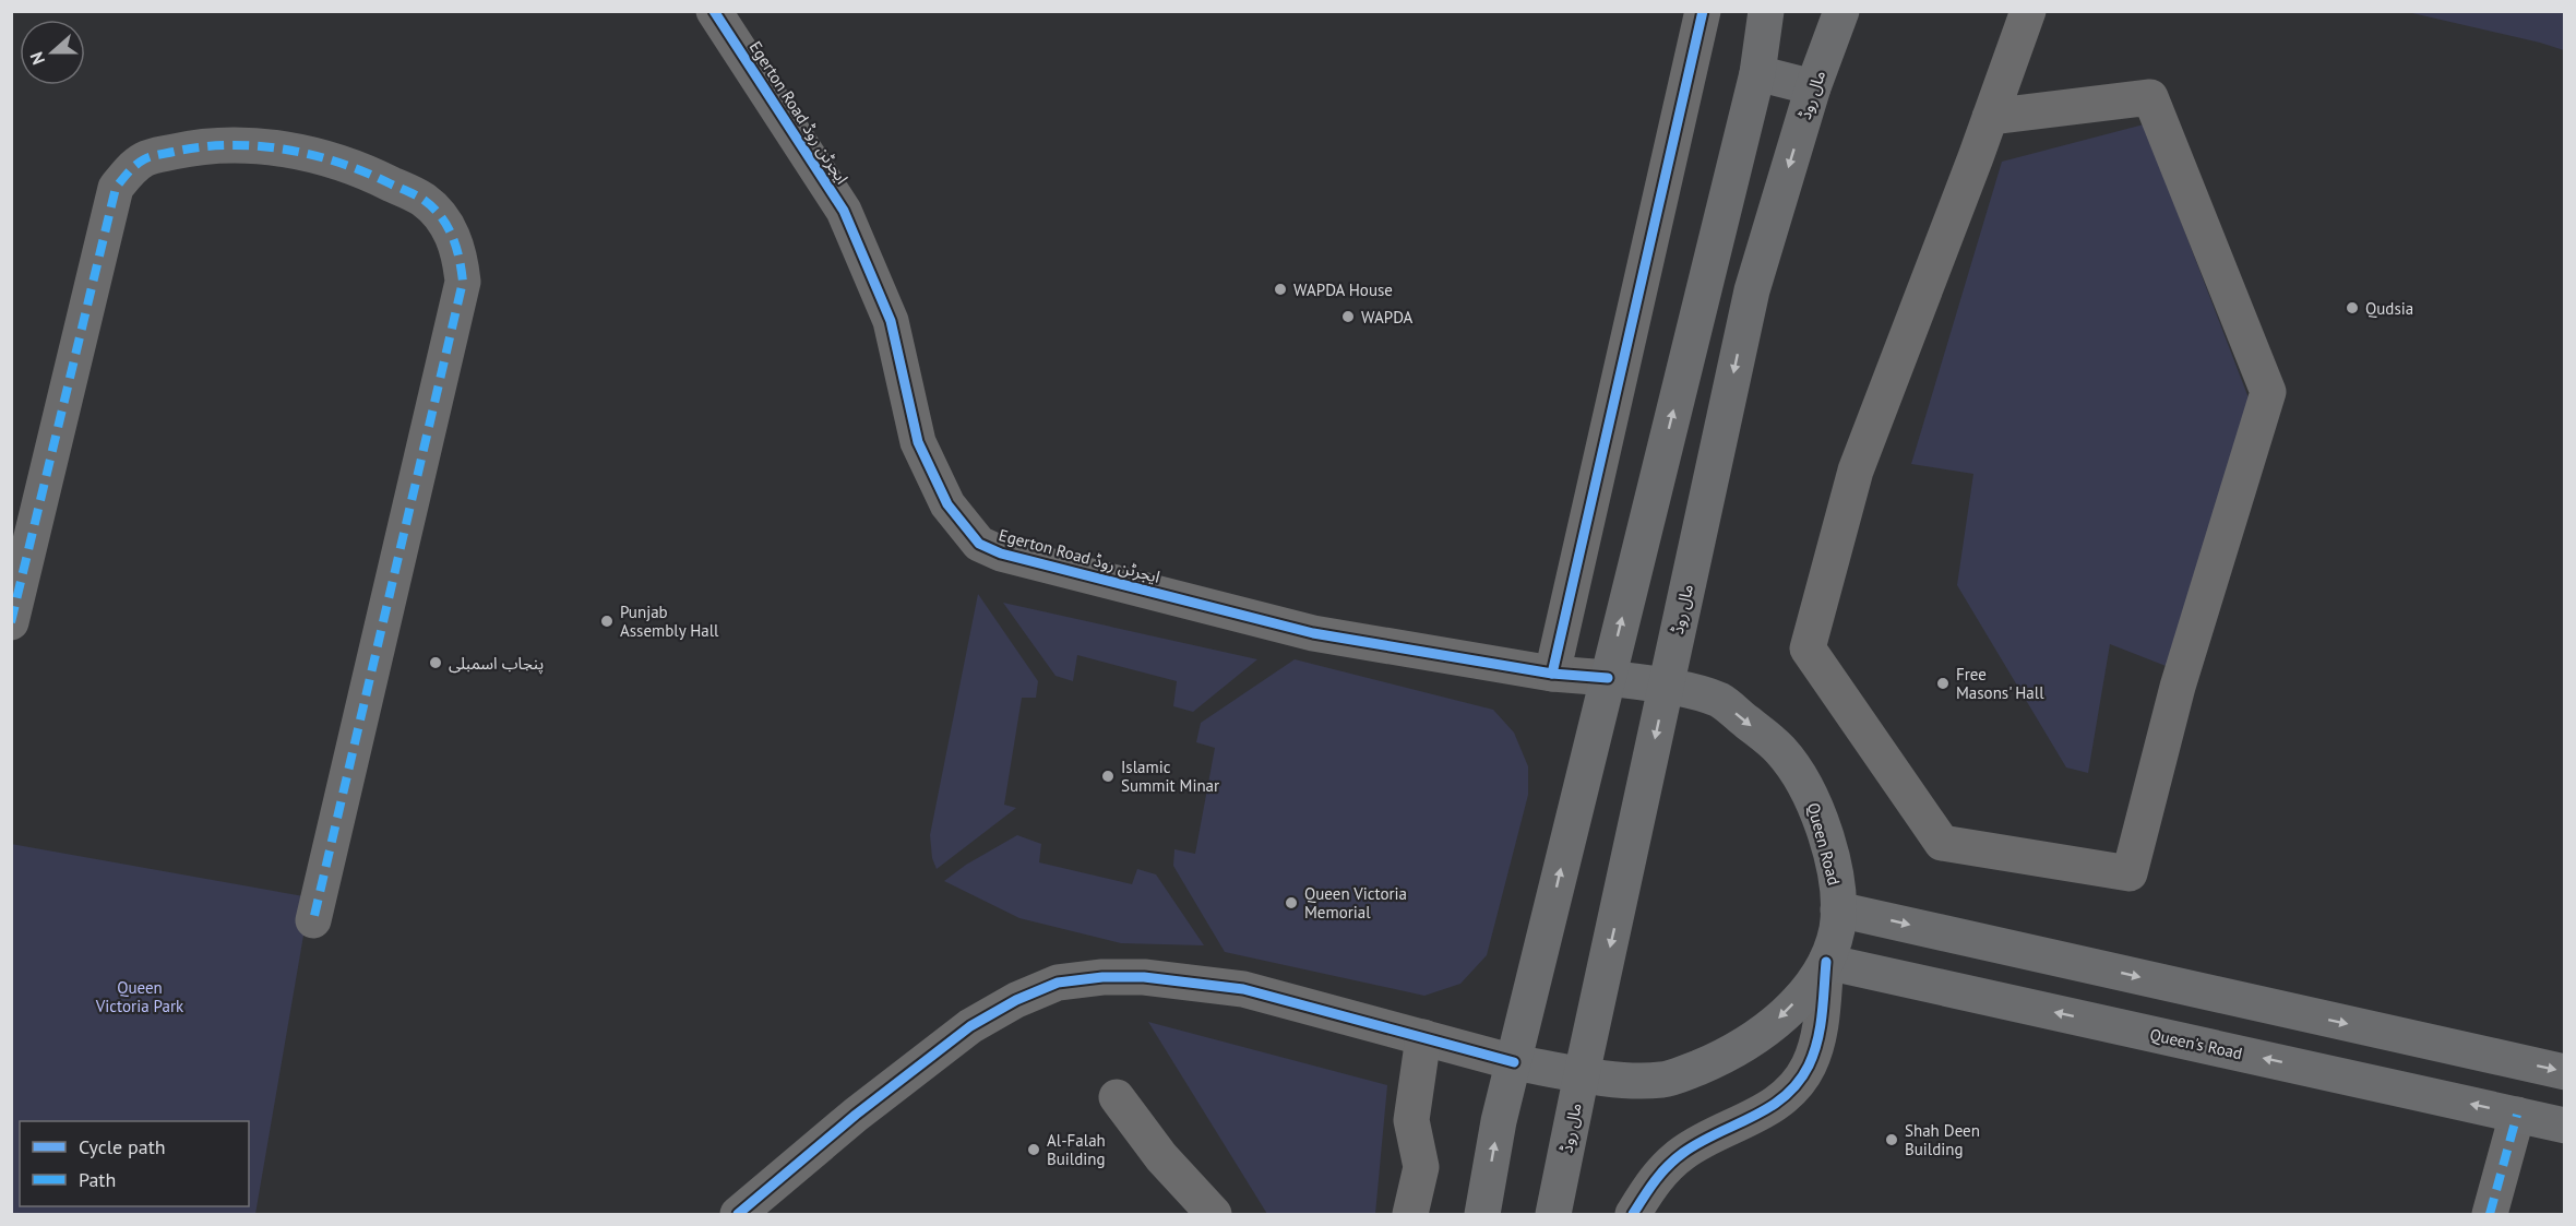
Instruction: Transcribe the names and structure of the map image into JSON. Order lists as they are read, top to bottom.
{
  "streets": {
    "main road": ["مال روڈ", "Queen Road", "Queen's Road"],
    "street": ["Egerton Road ایجرٹن روڈ"]
  },
  "crossings": [
    ["مال روڈ", "Queen Road"],
    ["Egerton Road ایجرٹن روڈ", "Queen Road"],
    ["Queen Road", "Queen's Road"]
  ],
  "parks": ["Queen Victoria Park"],
  "places": [
    "WAPDA House",
    "Qudsia",
    "WAPDA",
    "Punjab Assembly Hall",
    "پنجاب اسمبلی",
    "Free Masons' Hall",
    "Islamic Summit Minar",
    "Queen Victoria Memorial",
    "Shah Deen Building",
    "Al-Falah Building"
  ],
  "legend": ["Cycle path", "Path"],
  "north": "left"
}
